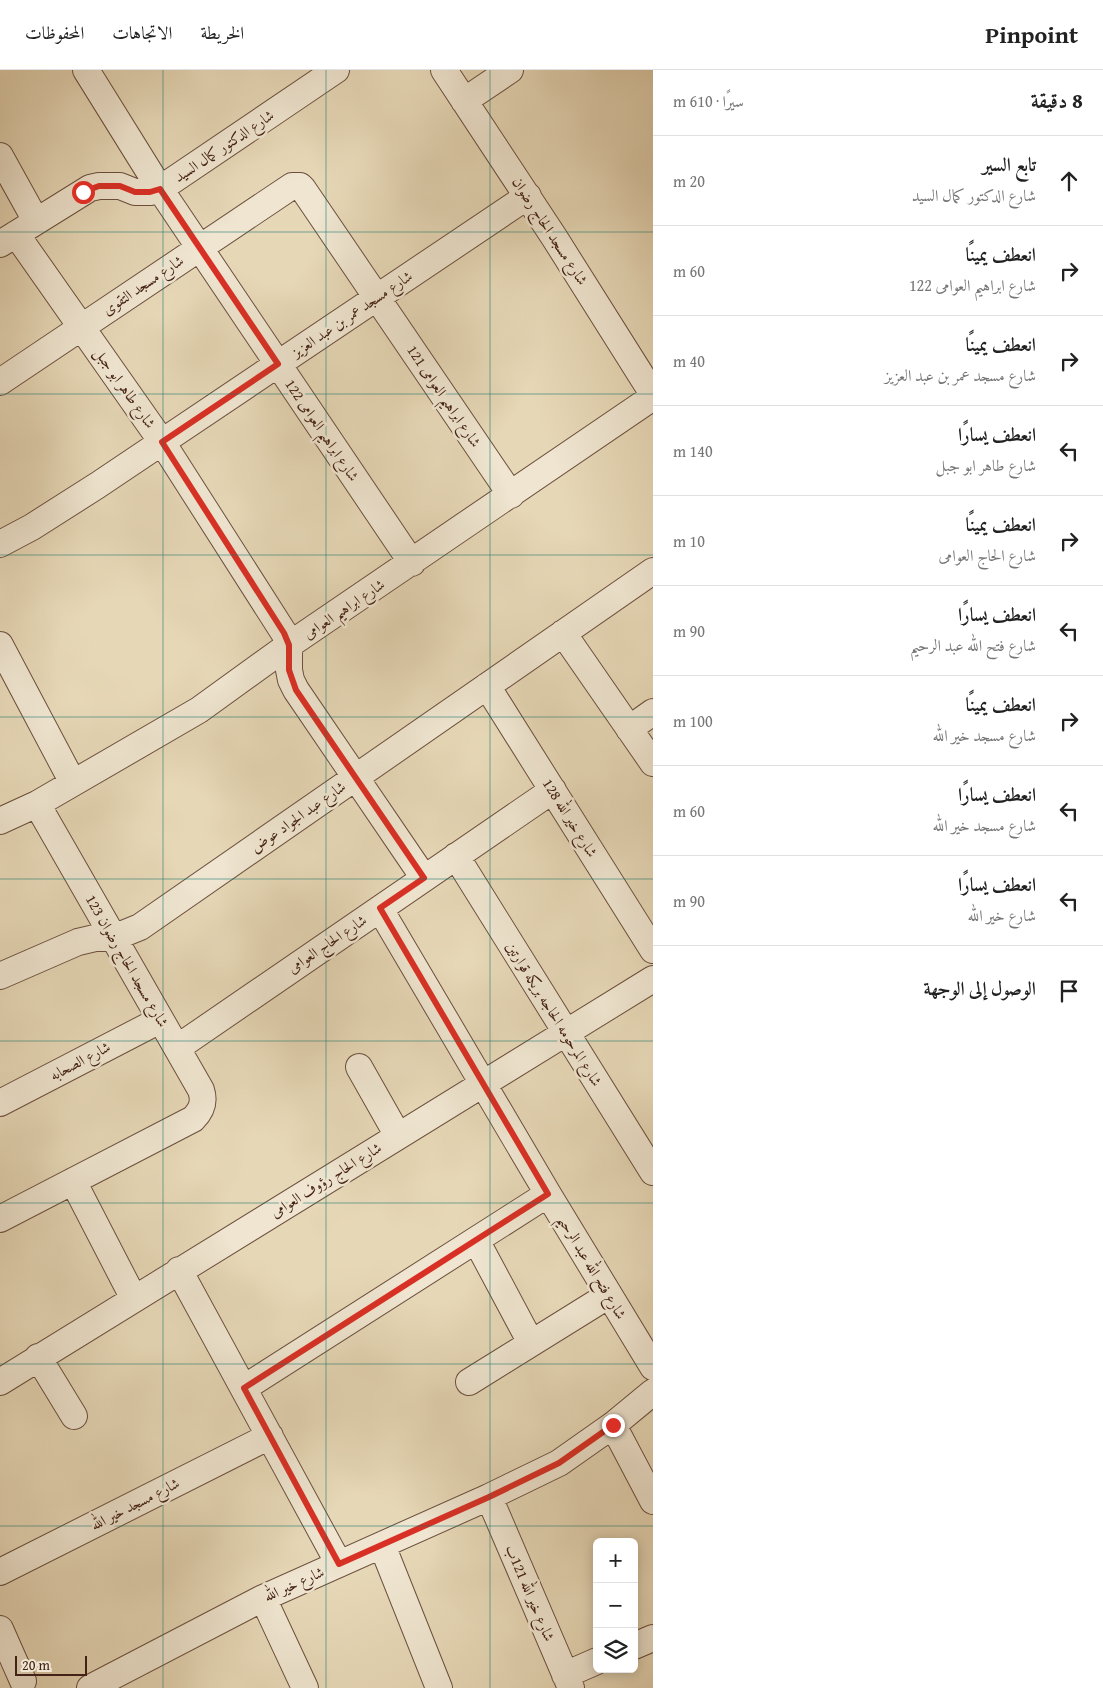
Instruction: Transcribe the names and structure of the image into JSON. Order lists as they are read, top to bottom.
{
  "streets": {
    "street": [
      "شارع الدكتور كمال السيد",
      "شارع مسجد الحاج رضوان",
      "شارع مسجد التقوى",
      "شارع مسجد عمر بن عبد العزيز",
      "شارع طاهر ابو جبل",
      "شارع ابراهيم العوامى 121",
      "شارع ابراهيم العوامى 122",
      "شارع ابراهيم العوامى",
      "شارع عبد الجواد عوض",
      "شارع خير الله 128",
      "شارع الحاج العوامى",
      "شارع مسجد الحاج رضوان 123",
      "شارع المرحومه الحاجه بريكه قوارتين",
      "شارع الصحابه",
      "شارع الحاج رؤوف العوامى",
      "شارع فتح الله عبد الرحيم",
      "شارع مسجد خير الله",
      "شارع خير الله",
      "شارع خير الله 121ب"
    ]
  },
  "crossings": [
    ["شارع الدكتور كمال السيد", "شارع طاهر ابو جبل"],
    ["شارع الدكتور كمال السيد", "شارع ابراهيم العوامى 122"],
    ["شارع مسجد الحاج رضوان", "شارع مسجد عمر بن عبد العزيز"],
    ["شارع مسجد الحاج رضوان", "شارع ابراهيم العوامى"],
    ["شارع مسجد التقوى", "شارع مسجد عمر بن عبد العزيز"],
    ["شارع مسجد التقوى", "شارع طاهر ابو جبل"],
    ["شارع مسجد التقوى", "شارع ابراهيم العوامى 121"],
    ["شارع مسجد التقوى", "شارع ابراهيم العوامى 122"],
    ["شارع مسجد عمر بن عبد العزيز", "شارع طاهر ابو جبل"],
    ["شارع مسجد عمر بن عبد العزيز", "شارع ابراهيم العوامى 121"],
    ["شارع مسجد عمر بن عبد العزيز", "شارع ابراهيم العوامى 122"],
    ["شارع طاهر ابو جبل", "شارع ابراهيم العوامى"],
    ["شارع طاهر ابو جبل", "شارع عبد الجواد عوض"],
    ["شارع طاهر ابو جبل", "شارع الحاج العوامى"],
    ["شارع ابراهيم العوامى 121", "شارع ابراهيم العوامى"],
    ["شارع ابراهيم العوامى 122", "شارع ابراهيم العوامى"],
    ["شارع ابراهيم العوامى", "شارع مسجد الحاج رضوان 123"],
    ["شارع عبد الجواد عوض", "شارع خير الله 128"],
    ["شارع عبد الجواد عوض", "شارع مسجد الحاج رضوان 123"],
    ["شارع خير الله 128", "شارع الحاج العوامى"],
    ["شارع الحاج العوامى", "شارع مسجد الحاج رضوان 123"],
    ["شارع الحاج العوامى", "شارع المرحومه الحاجه بريكه قوارتين"],
    ["شارع الحاج العوامى", "شارع فتح الله عبد الرحيم"],
    ["شارع مسجد الحاج رضوان 123", "شارع الصحابه"],
    ["شارع المرحومه الحاجه بريكه قوارتين", "شارع الحاج رؤوف العوامى"],
    ["شارع الحاج رؤوف العوامى", "شارع فتح الله عبد الرحيم"],
    ["شارع خير الله", "شارع خير الله 121ب"]
  ],
  "scale_bar": "20 m",
  "page": {
    "header": "Pinpoint",
    "nav": ["الخريطة", "الاتجاهات", "المحفوظات"],
    "heading": ["8 دقيقة", "سيرًا · 610 m"],
    "list": [
      ["تابع السير", "شارع الدكتور كمال السيد", "20 m"],
      ["انعطف يمينًا", "شارع ابراهيم العوامى 122", "60 m"],
      ["انعطف يمينًا", "شارع مسجد عمر بن عبد العزيز", "40 m"],
      ["انعطف يسارًا", "شارع طاهر ابو جبل", "140 m"],
      ["انعطف يمينًا", "شارع الحاج العوامى", "10 m"],
      ["انعطف يسارًا", "شارع فتح الله عبد الرحيم", "90 m"],
      ["انعطف يمينًا", "شارع مسجد خير الله", "100 m"],
      ["انعطف يسارًا", "شارع مسجد خير الله", "60 m"],
      ["انعطف يسارًا", "شارع خير الله", "90 m"],
      "الوصول إلى الوجهة"
    ],
    "map_buttons": ["+", "−"],
    "scale": "20 m"
  }
}
